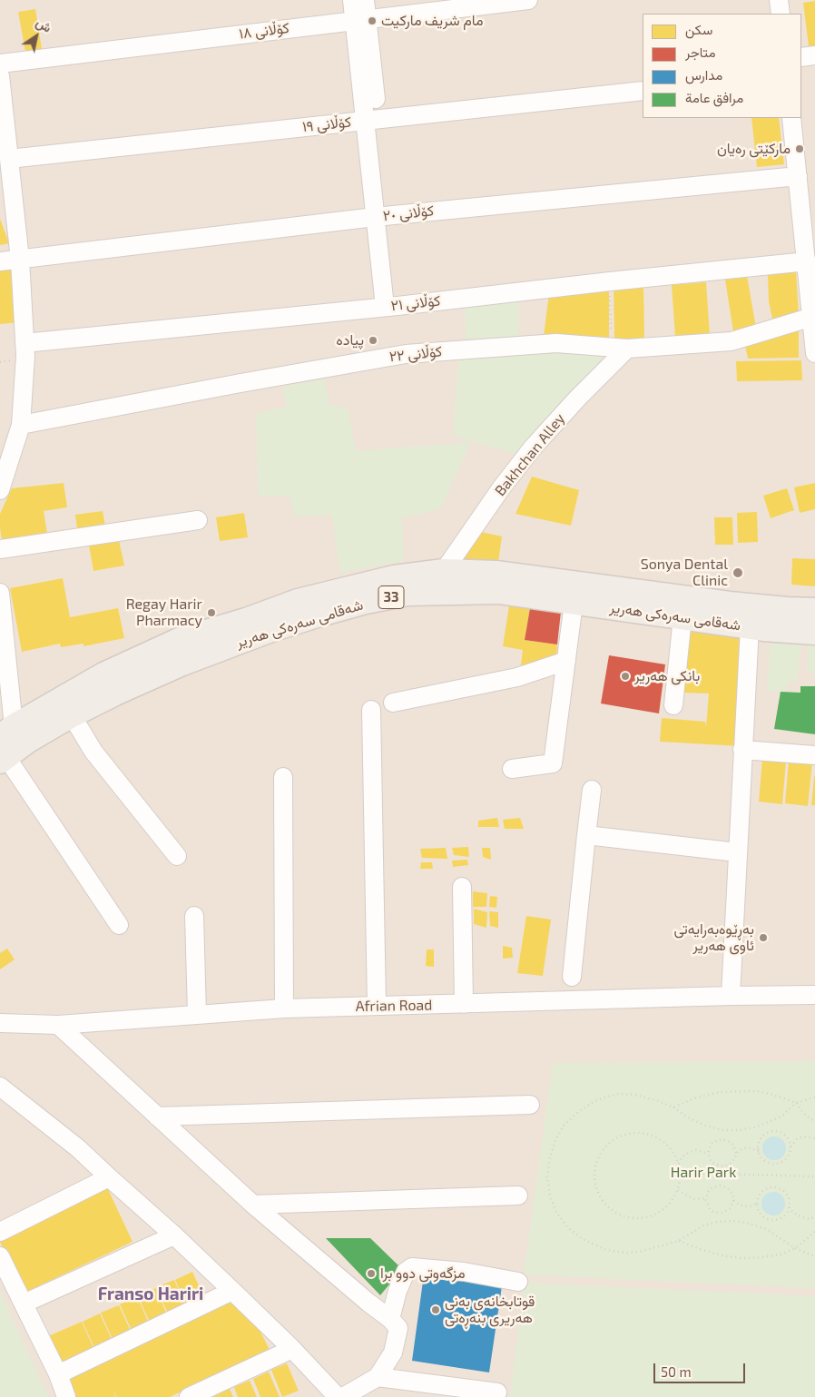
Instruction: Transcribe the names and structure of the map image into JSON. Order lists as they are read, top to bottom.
{
  "streets": {
    "main road": ["33", "شەقامی سەرەکی هەریر"],
    "street": [
      "کۆڵانی ١٨",
      "کۆڵانی ١٩",
      "کۆڵانی ٢٠",
      "کۆڵانی ٢١",
      "کۆڵانی ٢٢",
      "Bakhchan Alley",
      "Afrian Road"
    ]
  },
  "crossings": [
    ["کۆڵانی ٢٢", "Bakhchan Alley"],
    ["Bakhchan Alley", "شەقامی سەرەکی هەریر"]
  ],
  "districts": ["Franso Hariri"],
  "parks": ["Harir Park"],
  "places": [
    "مام شریف مارکیت",
    "مارکێتی رەیان",
    "پیادە",
    "Sonya Dental Clinic",
    "Regay Harir Pharmacy",
    "بانکی هەریر",
    "بەڕێوەبەرایەتی ئاوی هەریر",
    "مزگەوتی دوو برا",
    "قوتابخانەی بەنی هەریری بنەڕەتی"
  ],
  "legend": [
    "سكن",
    "متاجر",
    "مدارس",
    "مرافق عامة"
  ],
  "scale_bar": "50 m",
  "north": "top right"
}
